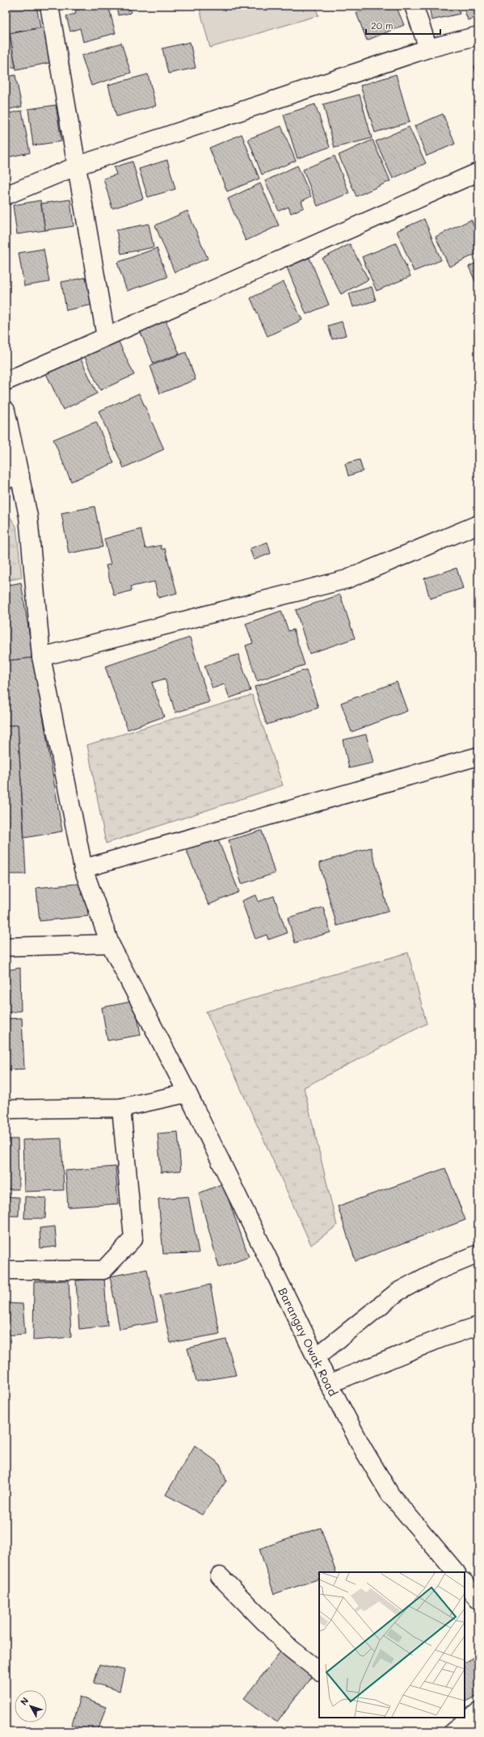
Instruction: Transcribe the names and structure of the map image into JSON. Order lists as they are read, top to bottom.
{
  "streets": {
    "street": ["Barangay Owak Road"]
  },
  "scale_bar": "20 m",
  "north": "top left"
}
